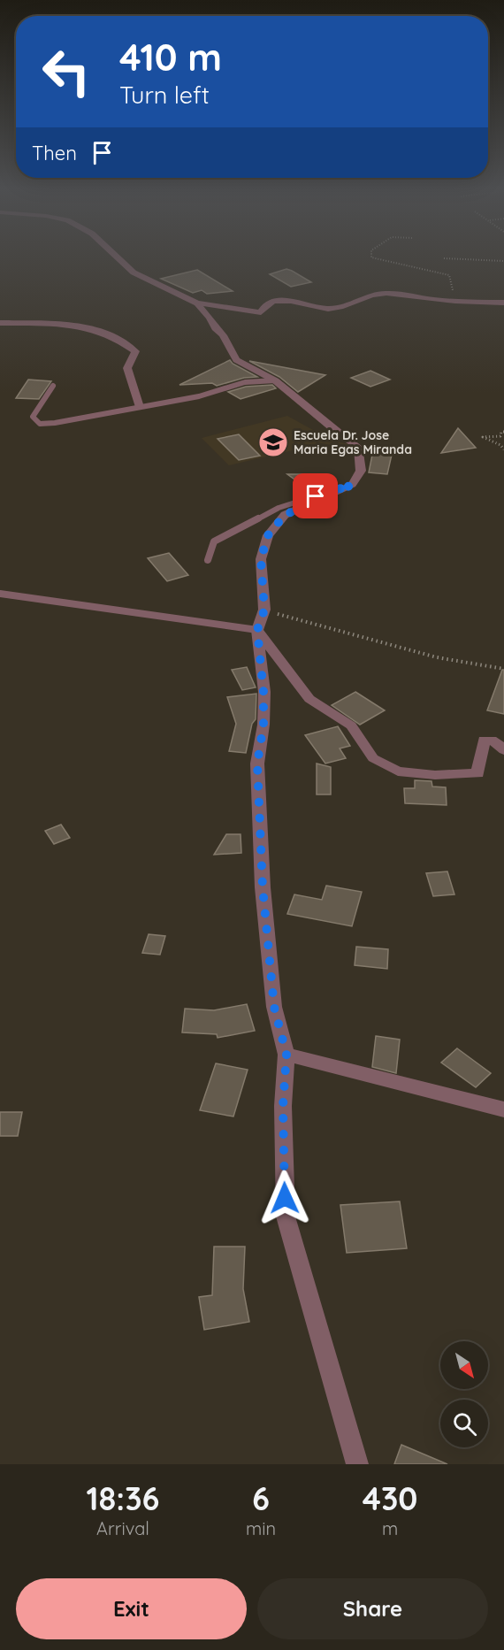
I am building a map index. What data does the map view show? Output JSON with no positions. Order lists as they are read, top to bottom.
{
  "places": {
    "school or university": ["Escuela Dr. Jose Maria Egas Miranda"]
  },
  "north": "bottom right",
  "page": {
    "turn": ["410 m", "Turn left"],
    "then": "Then",
    "eta": [
      "18:36",
      "Arrival",
      "6",
      "min",
      "430",
      "m"
    ],
    "buttons": ["Exit", "Share"]
  }
}
